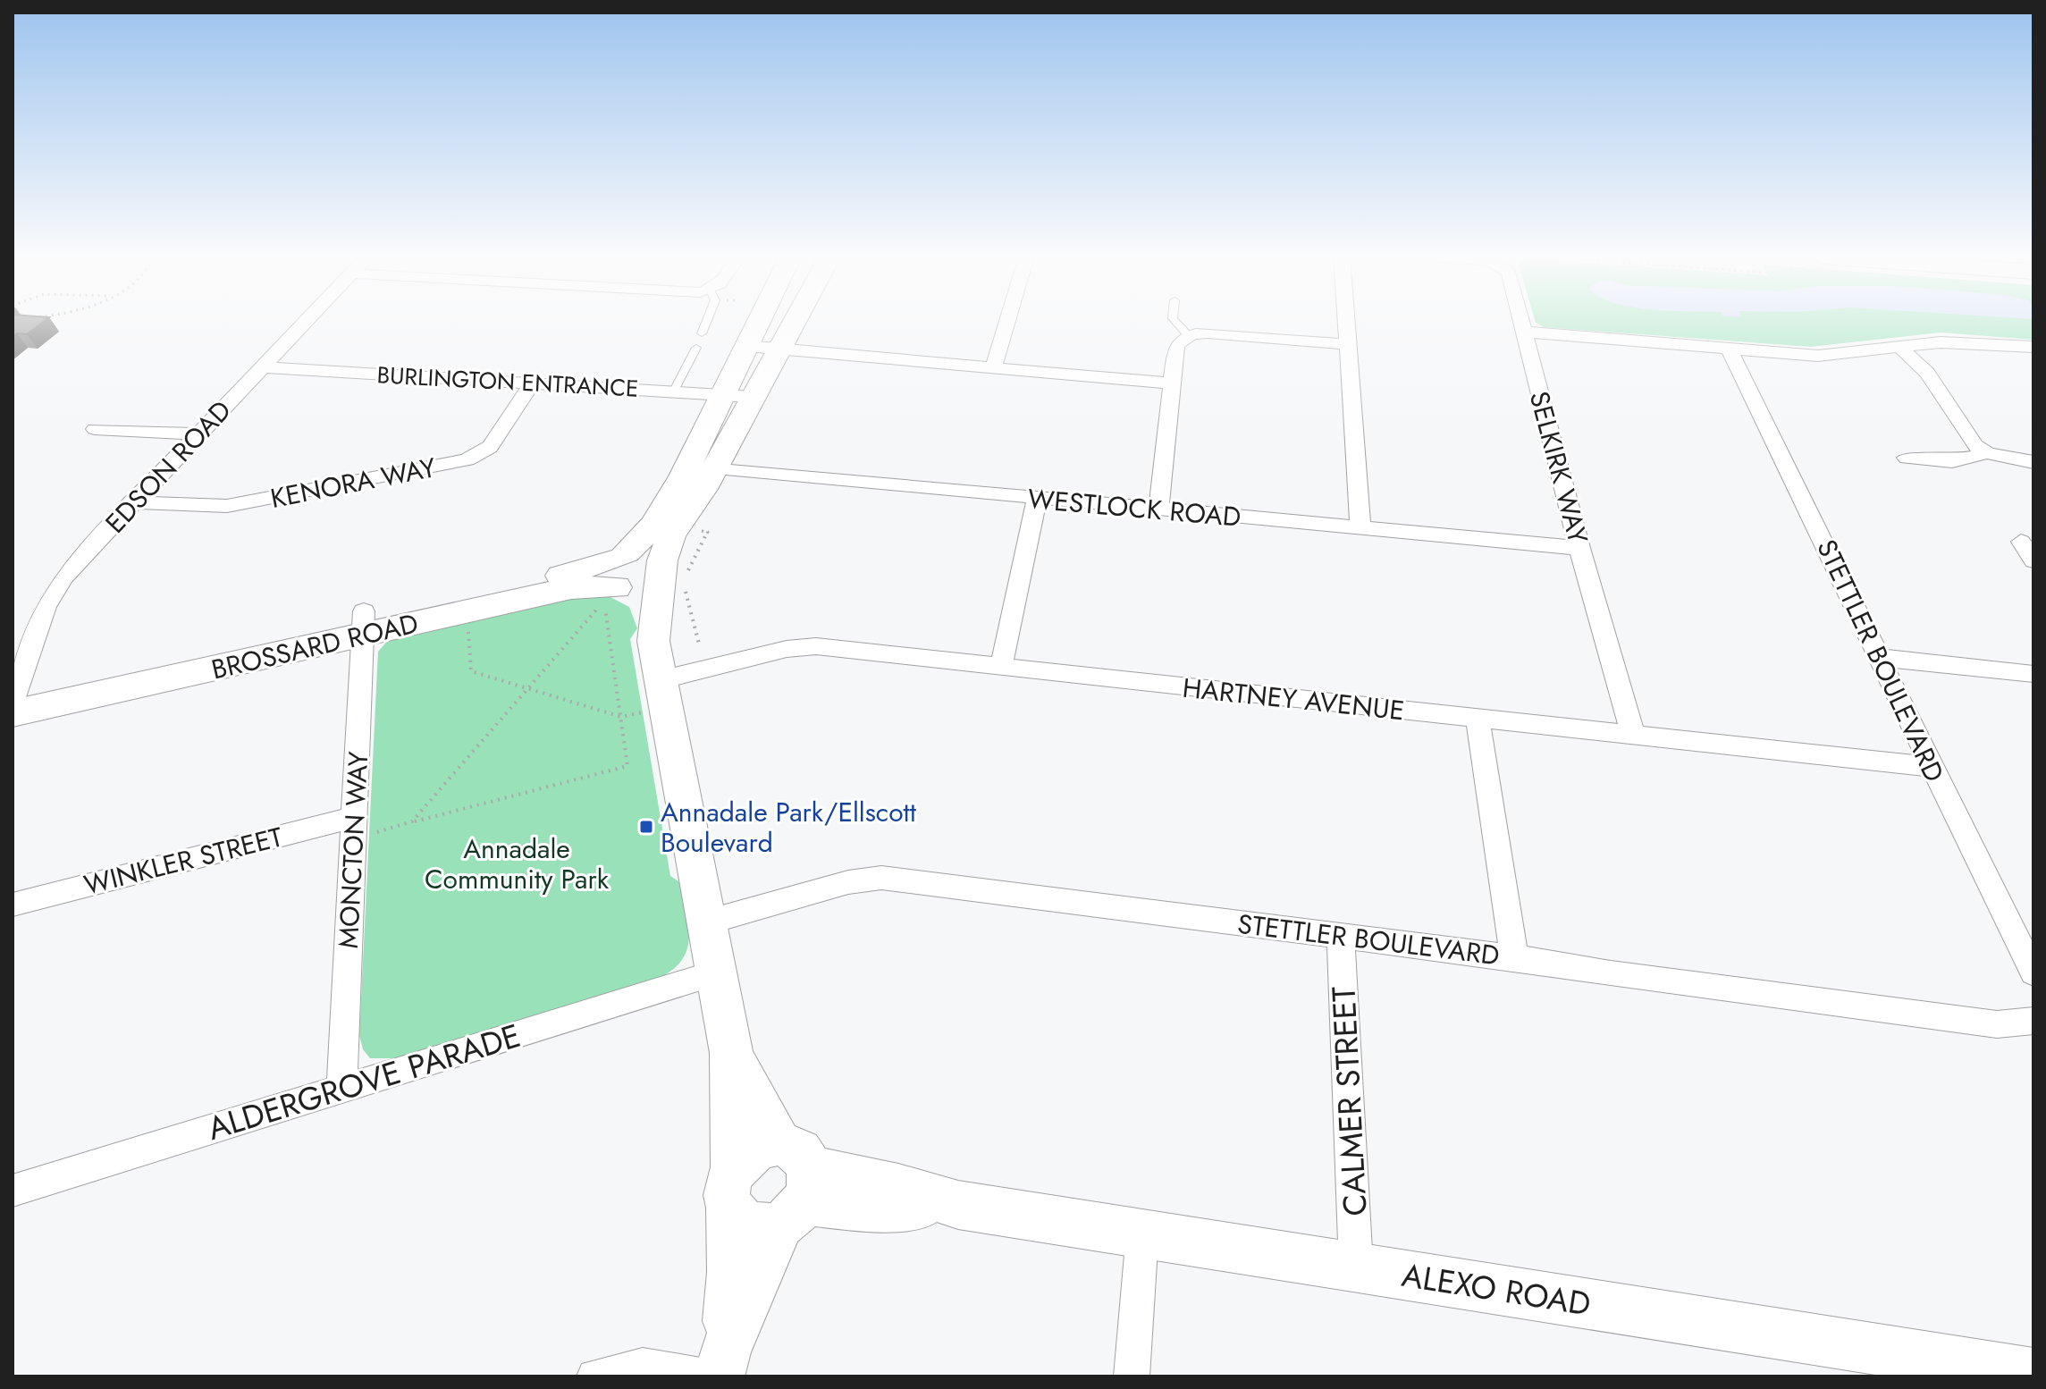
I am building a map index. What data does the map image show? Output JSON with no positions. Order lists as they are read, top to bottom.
{
  "streets": {
    "street": [
      "BURLINGTON ENTRANCE",
      "EDSON ROAD",
      "SELKIRK WAY",
      "KENORA WAY",
      "WESTLOCK ROAD",
      "BROSSARD ROAD",
      "STETTLER BOULEVARD",
      "HARTNEY AVENUE",
      "MONCTON WAY",
      "WINKLER STREET",
      "ALDERGROVE PARADE",
      "CALMER STREET",
      "ALEXO ROAD"
    ]
  },
  "crossings": [
    ["BURLINGTON ENTRANCE", "EDSON ROAD"],
    ["BURLINGTON ENTRANCE", "KENORA WAY"],
    ["EDSON ROAD", "KENORA WAY"],
    ["EDSON ROAD", "BROSSARD ROAD"],
    ["SELKIRK WAY", "WESTLOCK ROAD"],
    ["SELKIRK WAY", "HARTNEY AVENUE"],
    ["BROSSARD ROAD", "MONCTON WAY"],
    ["STETTLER BOULEVARD", "HARTNEY AVENUE"],
    ["STETTLER BOULEVARD", "CALMER STREET"],
    ["MONCTON WAY", "WINKLER STREET"],
    ["MONCTON WAY", "ALDERGROVE PARADE"],
    ["CALMER STREET", "ALEXO ROAD"]
  ],
  "parks": ["Annadale Community Park"],
  "places": {
    "transit": ["Annadale Park/Ellscott Boulevard"]
  }
}
